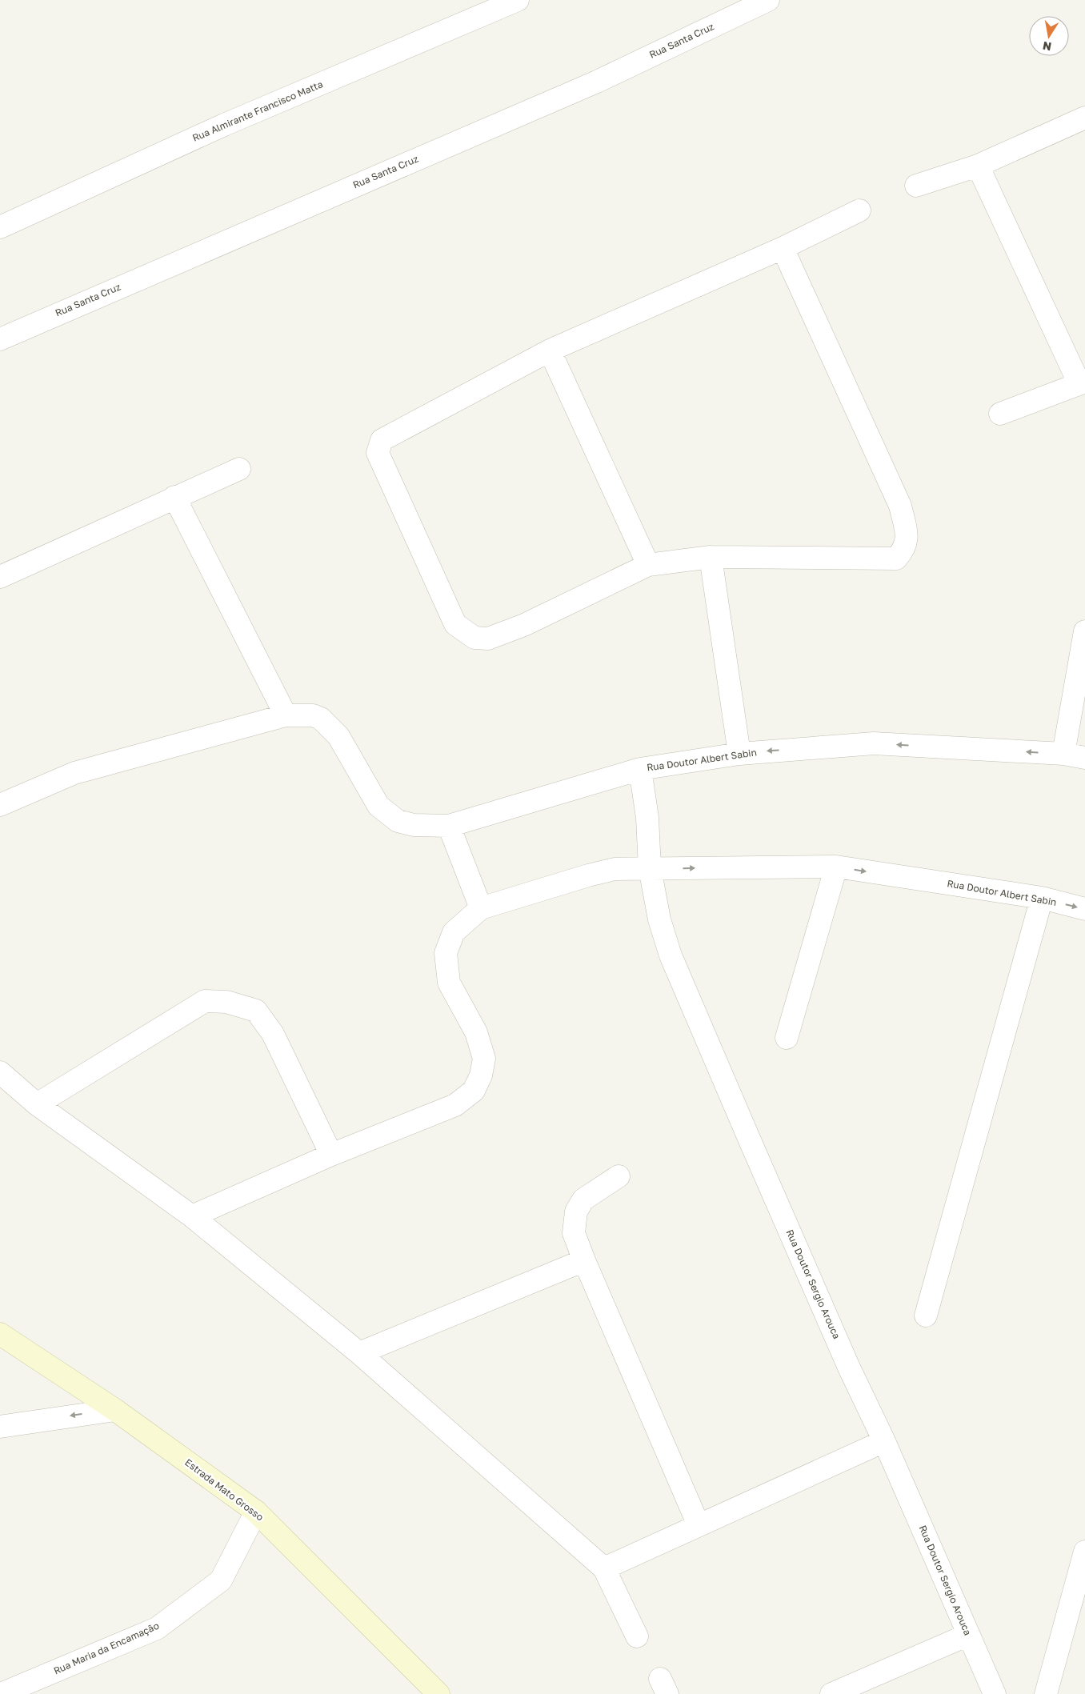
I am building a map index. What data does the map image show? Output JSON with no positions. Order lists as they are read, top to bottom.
{
  "streets": {
    "main road": ["Estrada Mato Grosso"],
    "street": [
      "Rua Santa Cruz",
      "Rua Almirante Francisco Matta",
      "Rua Doutor Albert Sabin",
      "Rua Doutor Sergio Arouca",
      "Rua Maria da Encamação"
    ]
  },
  "crossings": [
    ["Rua Doutor Albert Sabin", "Rua Doutor Sergio Arouca"],
    ["Estrada Mato Grosso", "Rua Maria da Encamação"]
  ],
  "north": "bottom"
}
